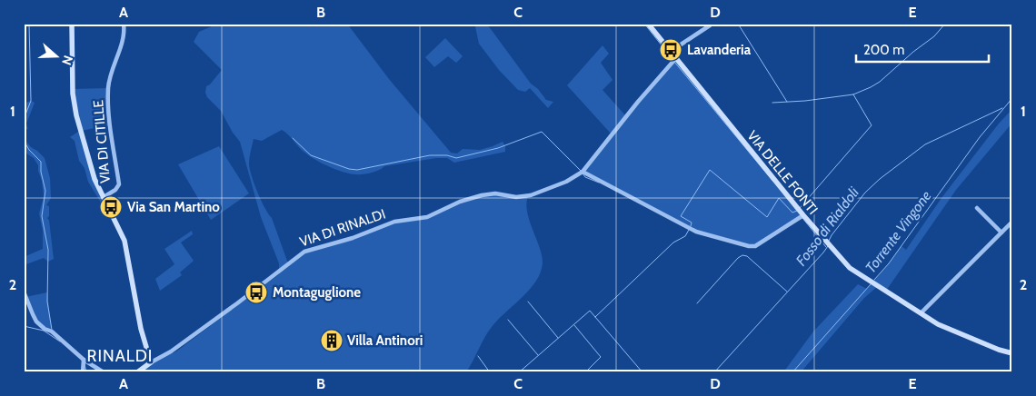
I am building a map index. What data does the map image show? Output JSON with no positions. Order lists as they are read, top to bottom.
{
  "streets": {
    "street": ["VIA DI CITILLE", "VIA DELLE FONTI", "VIA DI RINALDI"]
  },
  "crossings": [
    ["VIA DELLE FONTI", "VIA DI RINALDI"]
  ],
  "districts": ["RINALDI"],
  "water": ["Fosso di Rialdoli", "Torrente Vingone"],
  "places": {
    "bus stop": ["Lavanderia", "Via San Martino", "Montaguglione"],
    "building": ["Villa Antinori"]
  },
  "scale_bar": "200 m",
  "north": "right",
  "grid": {
    "columns": [
      "A",
      "B",
      "C",
      "D",
      "E"
    ],
    "rows": ["1", "2"]
  }
}
